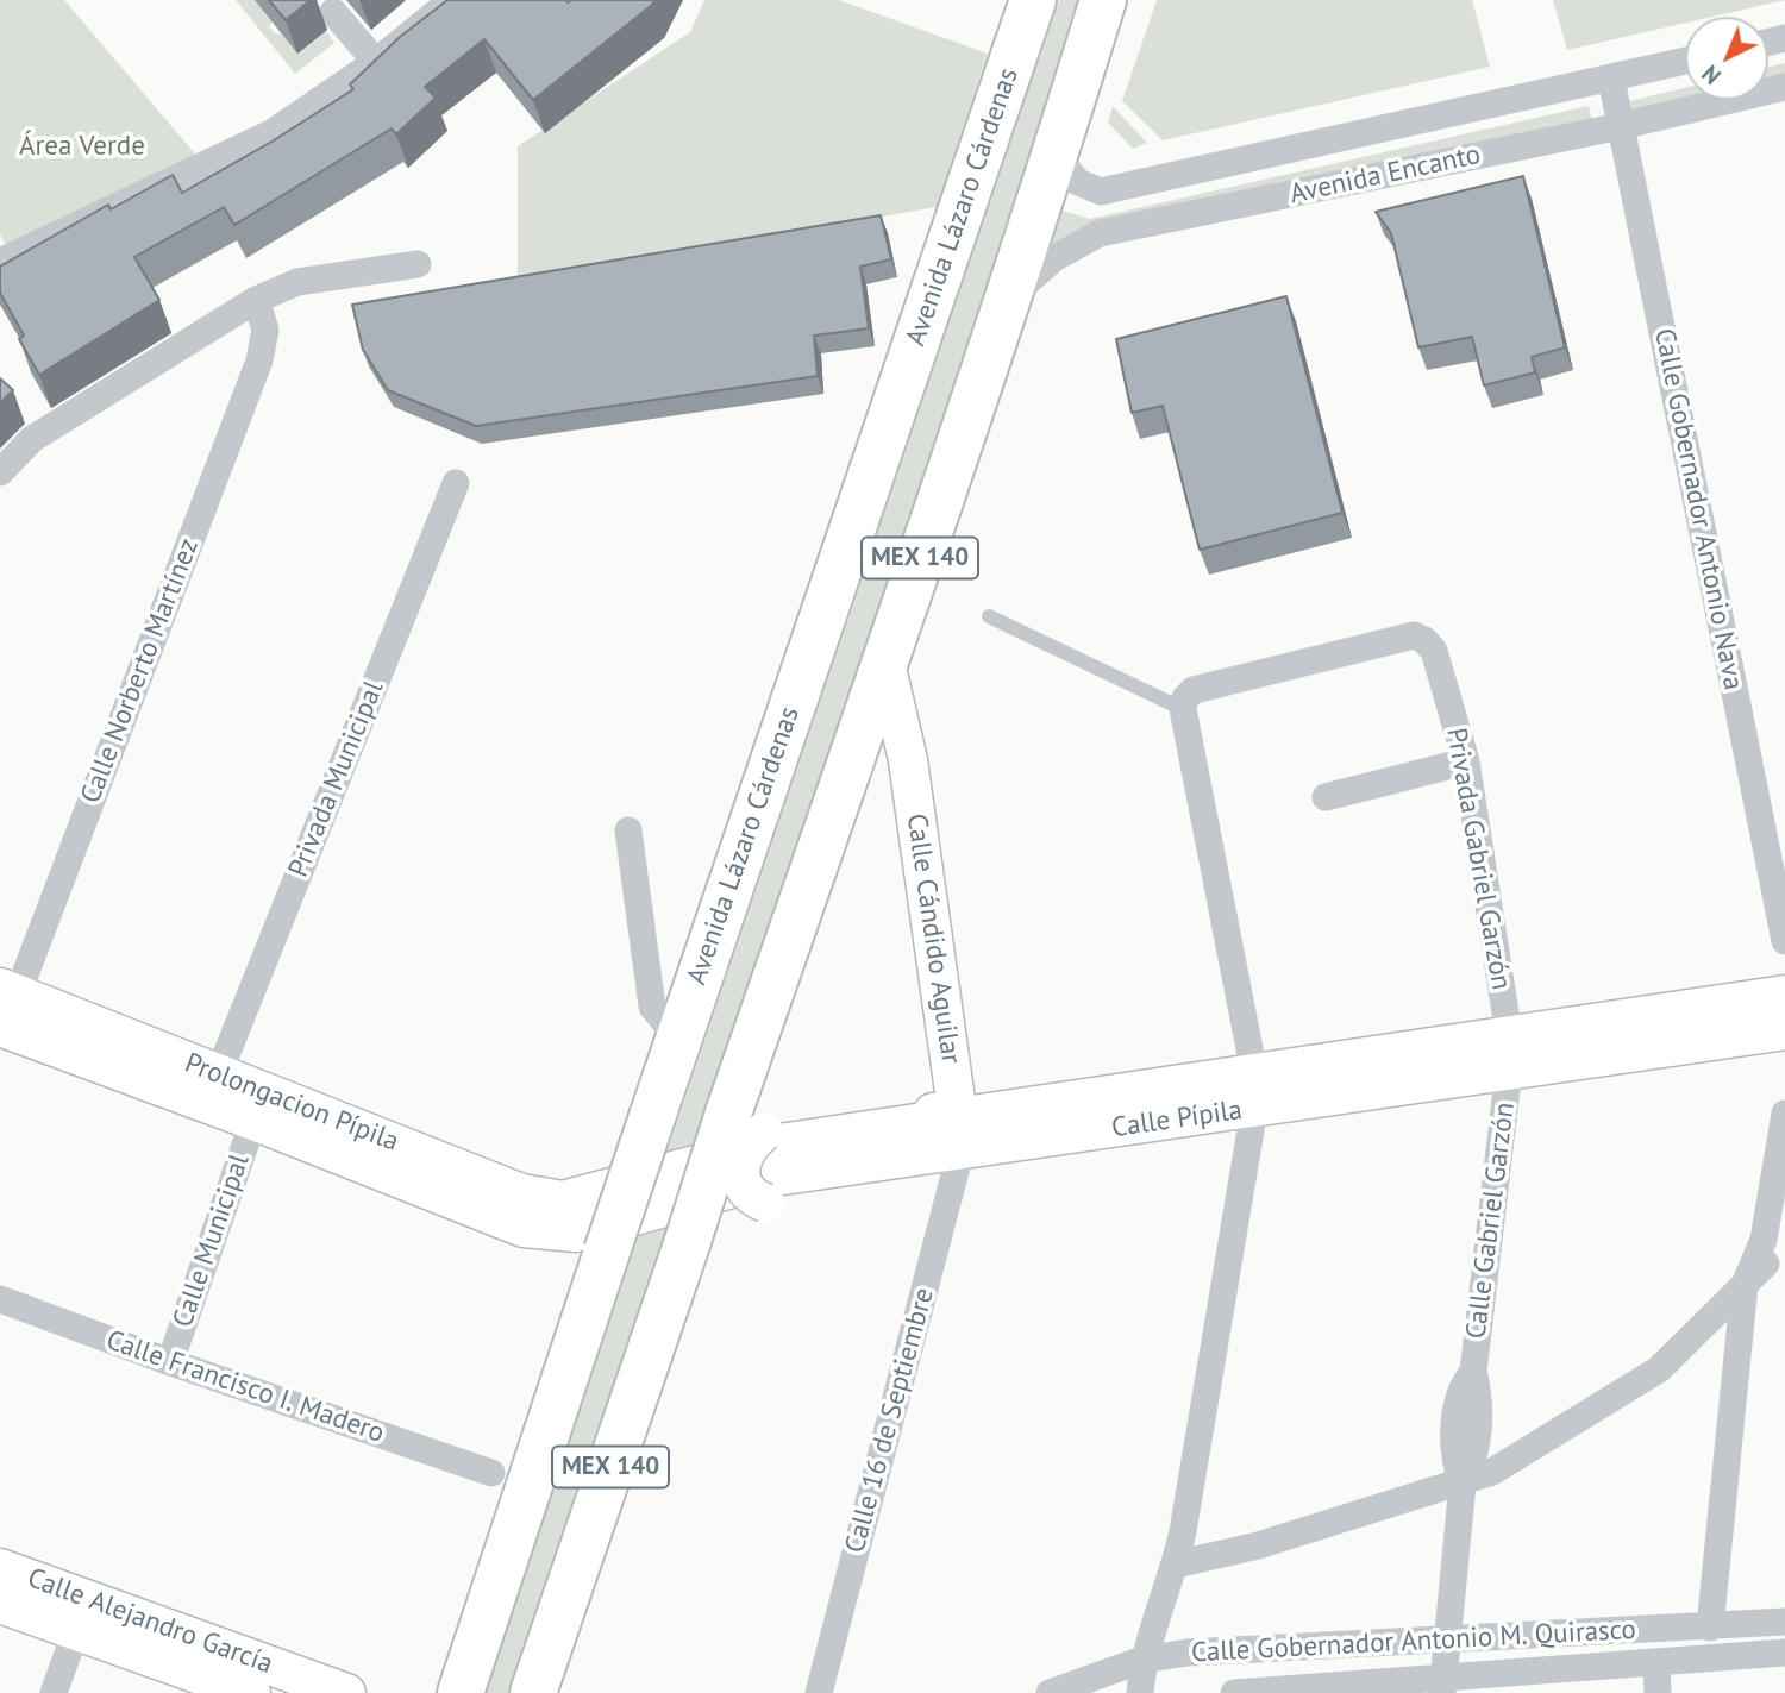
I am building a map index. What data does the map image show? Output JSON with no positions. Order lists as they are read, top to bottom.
{
  "streets": {
    "highway": ["Avenida Lázaro Cárdenas", "MEX 140"],
    "main road": [
      "Calle Cándido Aguilar",
      "Prolongacion Pípila",
      "Calle Pípila",
      "Calle Alejandro García"
    ],
    "street": [
      "Avenida Encanto",
      "Calle Gobernador Antonio Nava",
      "Calle Norberto Martínez",
      "Privada Municipal",
      "Privada Gabriel Garzón",
      "Calle Gabriel Garzón",
      "Calle Municipal",
      "Calle Francisco I. Madero",
      "Calle 16 de Septiembre",
      "Calle Gobernador Antonio M. Quirasco"
    ]
  },
  "crossings": [
    ["Avenida Encanto", "Calle Gobernador Antonio Nava"],
    ["Avenida Encanto", "MEX 140"],
    ["Avenida Lázaro Cárdenas", "Prolongacion Pípila"],
    ["Avenida Lázaro Cárdenas", "Calle Pípila"],
    ["MEX 140", "Calle Cándido Aguilar"],
    ["Calle Norberto Martínez", "Prolongacion Pípila"],
    ["Privada Municipal", "Prolongacion Pípila"],
    ["Privada Gabriel Garzón", "Calle Pípila"],
    ["Privada Gabriel Garzón", "Calle Gabriel Garzón"],
    ["Calle Cándido Aguilar", "Calle Pípila"],
    ["Calle Cándido Aguilar", "Calle 16 de Septiembre"],
    ["Prolongacion Pípila", "Calle Pípila"],
    ["Prolongacion Pípila", "Calle Municipal"],
    ["Calle Pípila", "Calle Gabriel Garzón"],
    ["Calle Pípila", "Calle 16 de Septiembre"],
    ["Calle Gabriel Garzón", "Calle Gobernador Antonio M. Quirasco"],
    ["Calle Municipal", "Calle Francisco I. Madero"]
  ],
  "parks": ["Área Verde"],
  "north": "bottom left"
}
